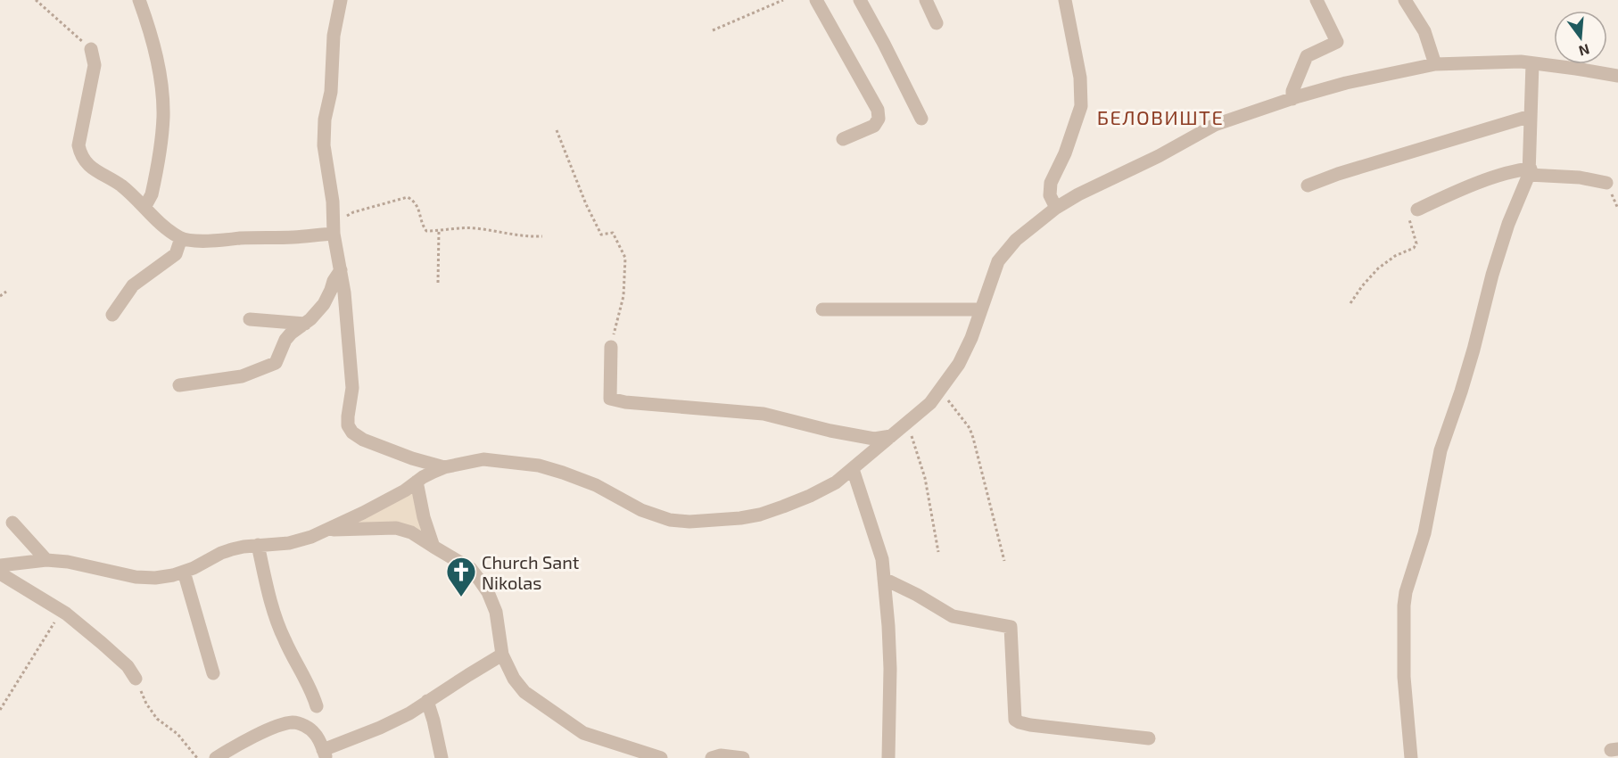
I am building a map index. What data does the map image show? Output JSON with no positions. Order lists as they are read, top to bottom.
{
  "districts": ["БЕЛОВИШТЕ"],
  "places": {
    "church": ["Church Sant Nikolas"]
  },
  "north": "bottom"
}
